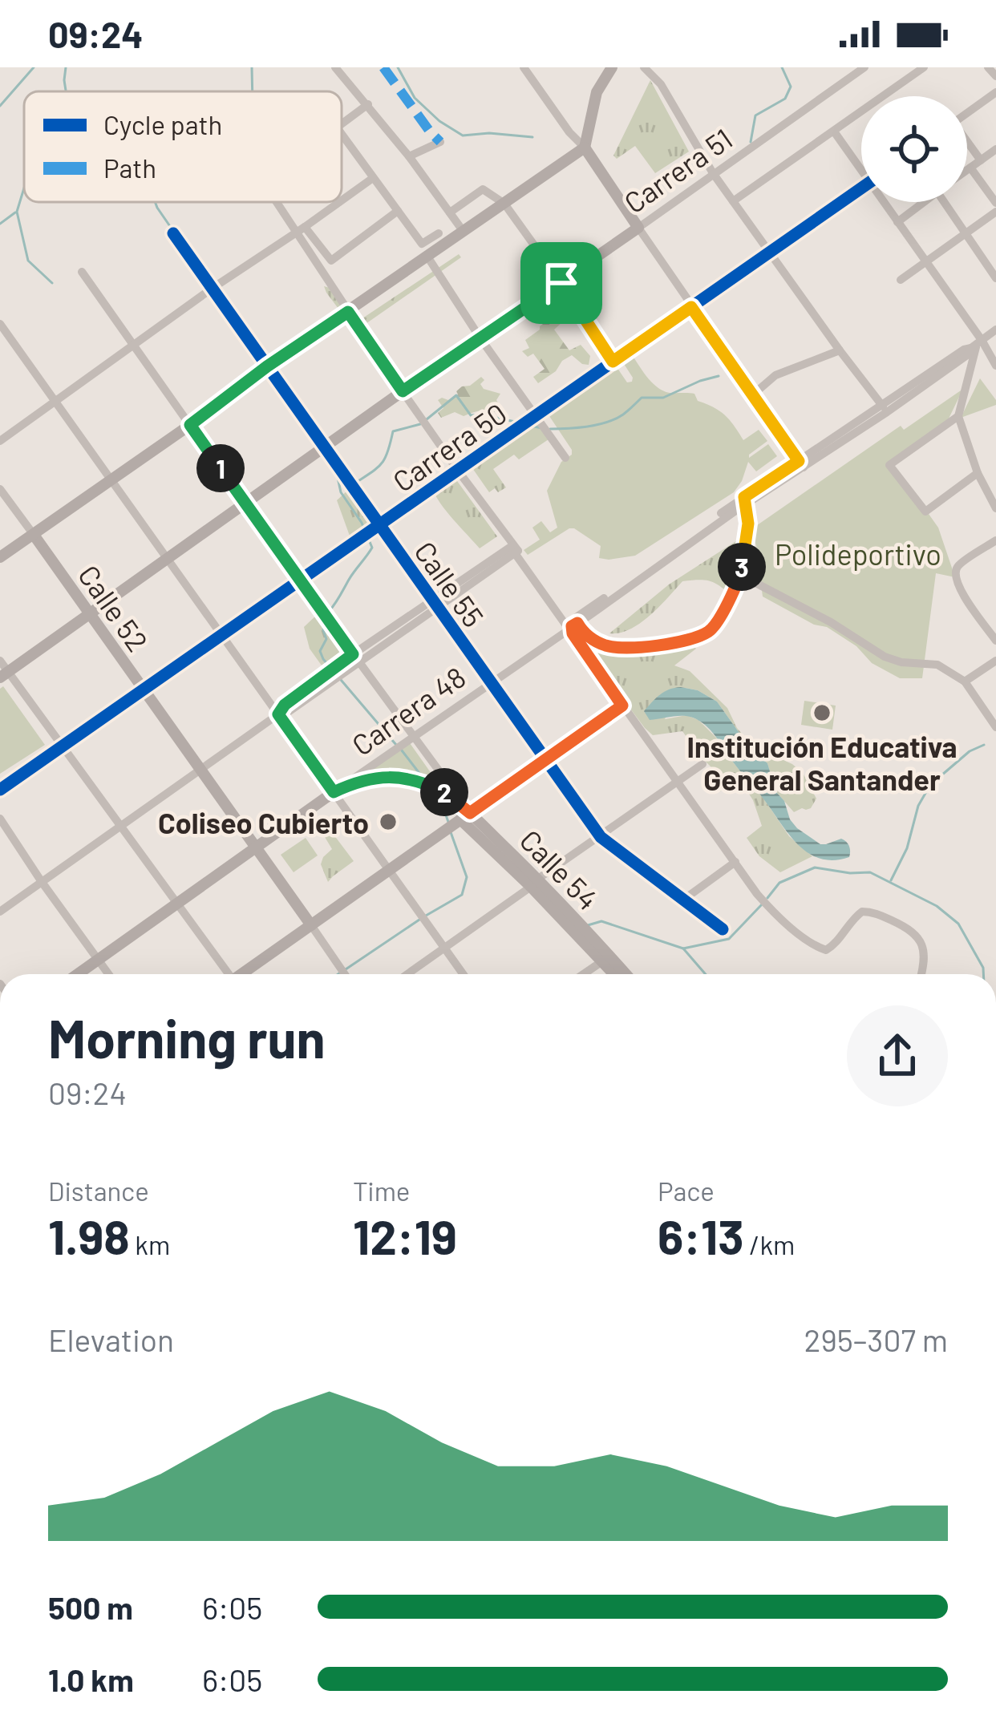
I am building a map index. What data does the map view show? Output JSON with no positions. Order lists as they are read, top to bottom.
{
  "streets": {
    "main road": [
      "Carrera 51",
      "Calle 52",
      "Carrera 48",
      "Calle 54"
    ],
    "street": ["Carrera 50", "Calle 55"]
  },
  "crossings": [
    ["Carrera 51", "Calle 55"],
    ["Carrera 51", "Calle 52"],
    ["Carrera 51", "Calle 54"],
    ["Carrera 50", "Calle 55"],
    ["Carrera 50", "Calle 52"],
    ["Carrera 50", "Calle 54"],
    ["Calle 55", "Carrera 48"],
    ["Calle 52", "Carrera 48"],
    ["Carrera 48", "Calle 54"]
  ],
  "parks": ["Polideportivo"],
  "places": ["Institución Educativa General Santander", "Coliseo Cubierto"],
  "legend": ["Cycle path", "Path"],
  "page": {
    "status": "09:24",
    "pins": ["1", "3", "2"],
    "heading": ["Morning run", "09:24"],
    "stats": [
      ["Distance", "1.98 km"],
      ["Time", "12:19"],
      ["Pace", "6:13 /km"]
    ],
    "chart": ["Elevation", "295–307 m"],
    "list": [
      {
        "name": "500 m",
        "note": "6:05"
      },
      {
        "name": "1.0 km",
        "note": "6:05"
      }
    ]
  }
}
